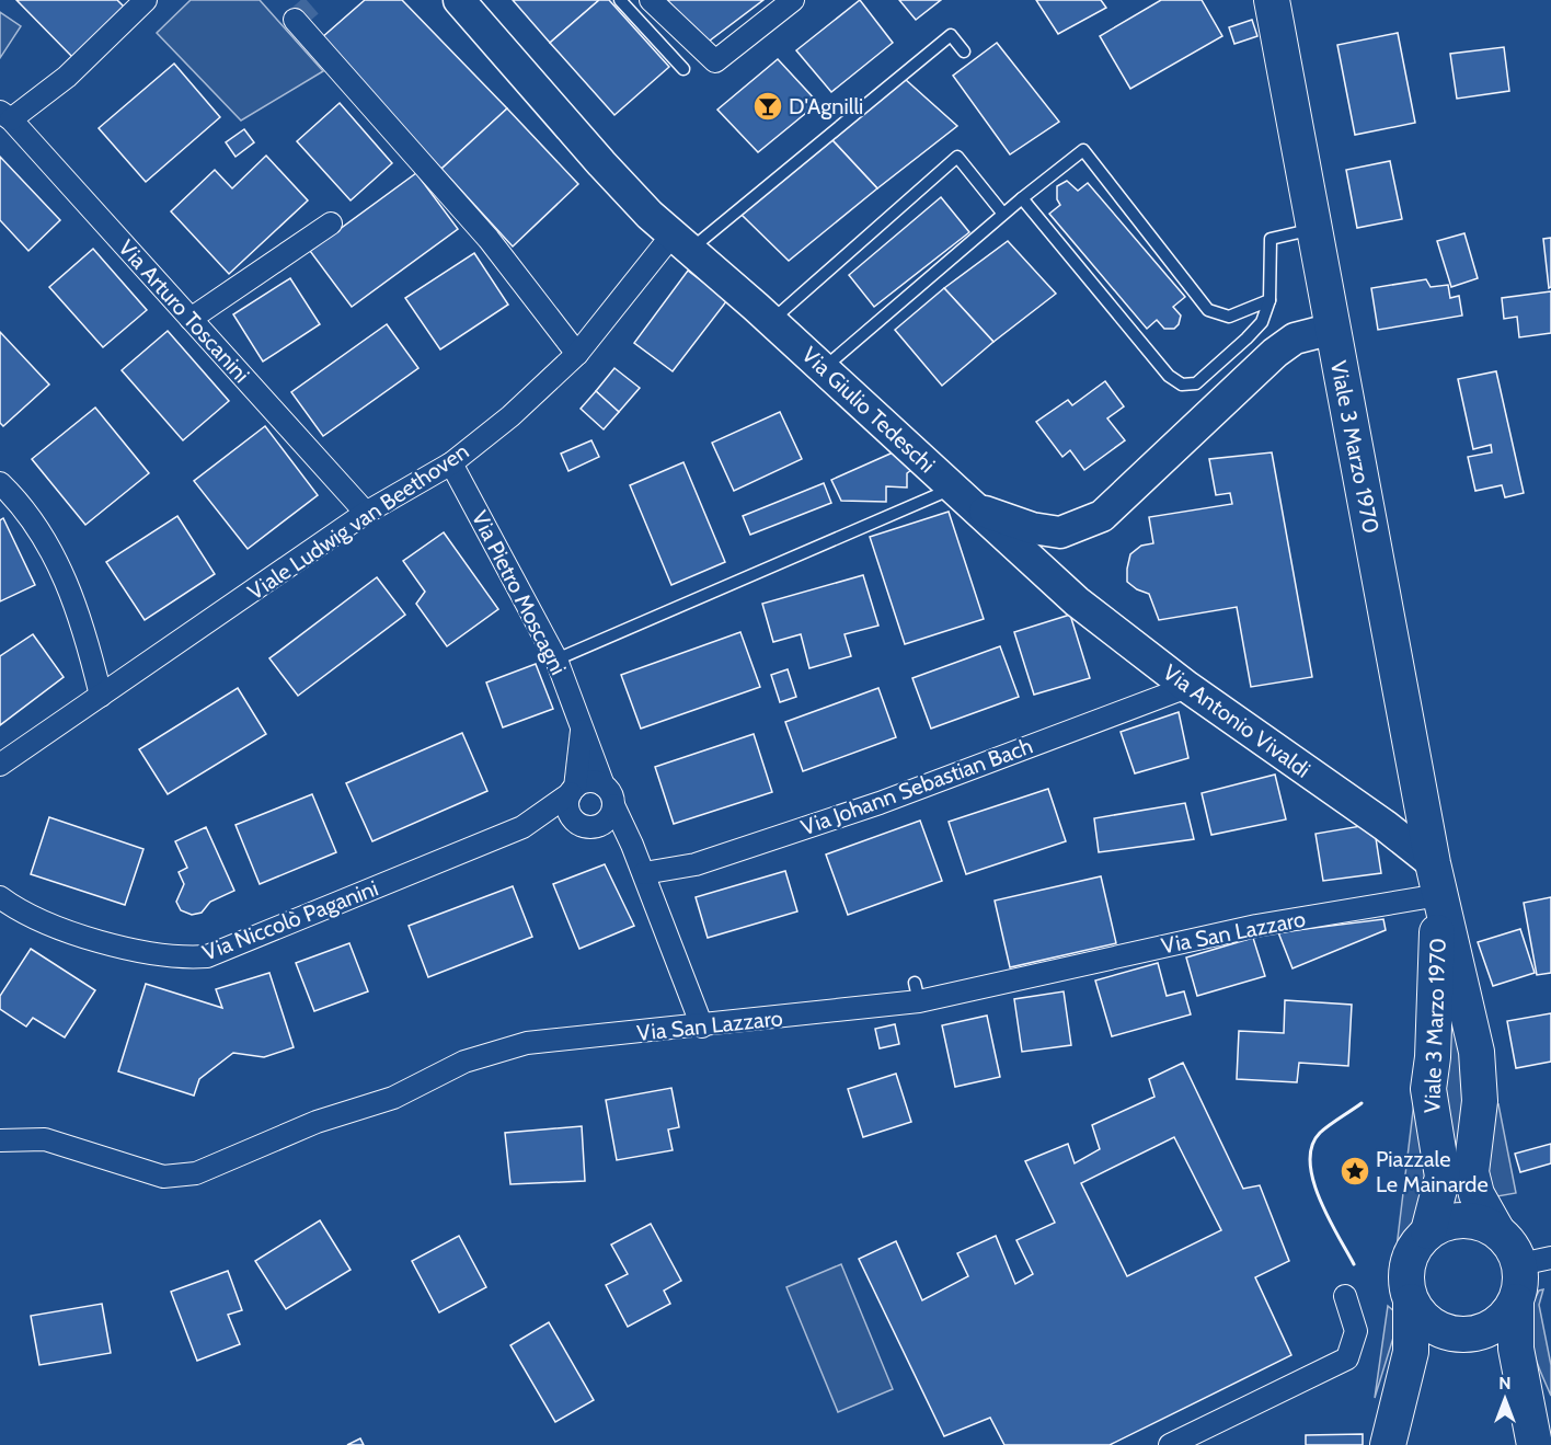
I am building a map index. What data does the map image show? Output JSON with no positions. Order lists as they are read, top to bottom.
{
  "streets": {
    "main road": ["Viale 3 Marzo 1970"],
    "street": [
      "Via Arturo Toscanini",
      "Via Giulio Tedeschi",
      "Viale Ludwig van Beethoven",
      "Via Pietro Moscagni",
      "Via Antonio Vivaldi",
      "Via Johann Sebastian Bach",
      "Via Niccolò Paganini",
      "Via San Lazzaro"
    ]
  },
  "crossings": [
    ["Via Arturo Toscanini", "Viale Ludwig van Beethoven"],
    ["Via Giulio Tedeschi", "Viale Ludwig van Beethoven"],
    ["Via Giulio Tedeschi", "Via Antonio Vivaldi"],
    ["Viale 3 Marzo 1970", "Via Antonio Vivaldi"],
    ["Viale 3 Marzo 1970", "Via San Lazzaro"],
    ["Viale Ludwig van Beethoven", "Via Pietro Moscagni"],
    ["Via Pietro Moscagni", "Via Niccolò Paganini"],
    ["Via Antonio Vivaldi", "Via Johann Sebastian Bach"],
    ["Via Antonio Vivaldi", "Via San Lazzaro"]
  ],
  "places": {
    "bar": ["D'Agnilli"],
    "place": ["Piazzale Le Mainarde"]
  },
  "north": "top"
}
